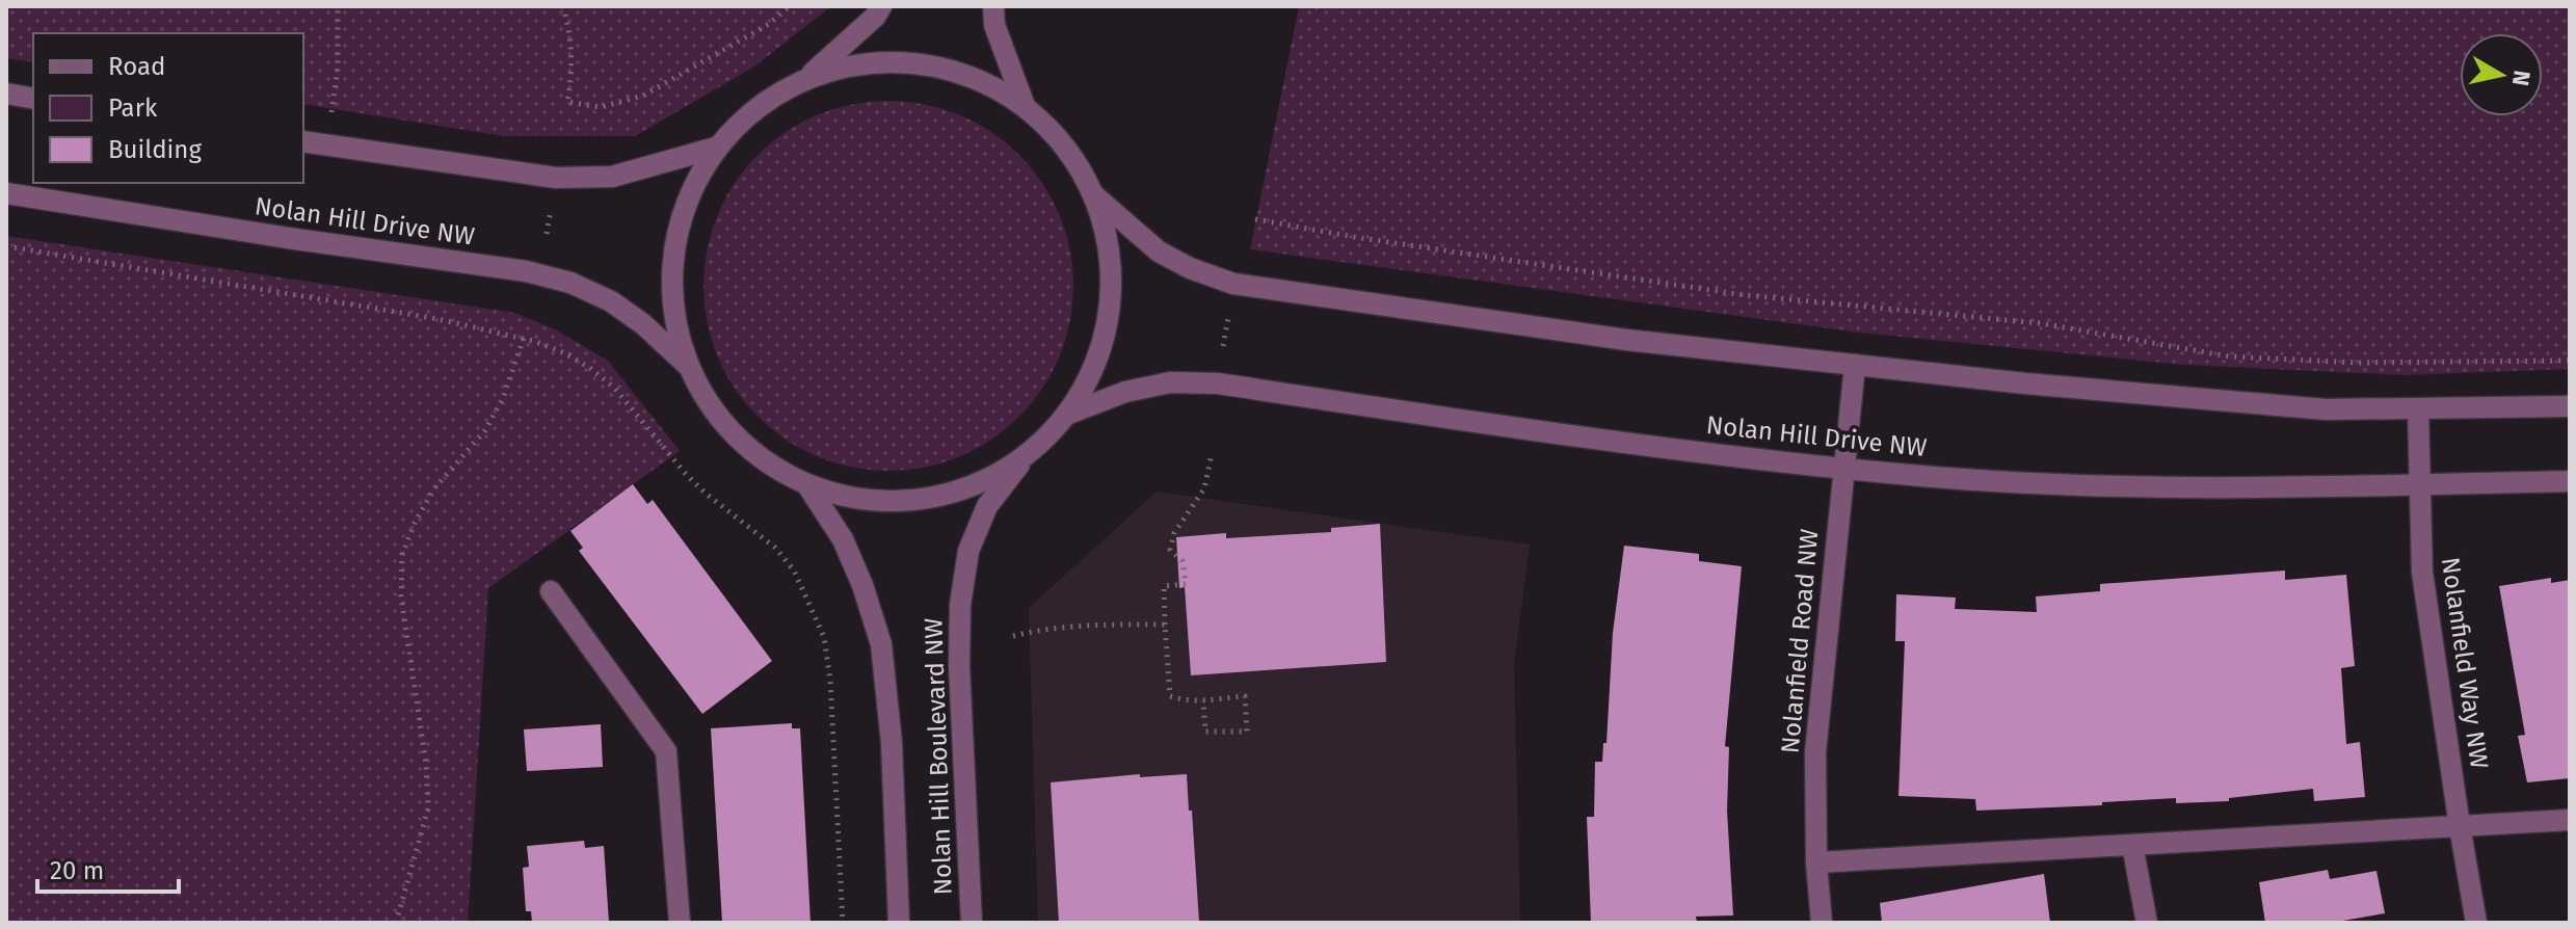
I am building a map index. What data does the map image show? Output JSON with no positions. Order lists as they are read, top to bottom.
{
  "streets": {
    "street": [
      "Nolan Hill Drive NW",
      "Nolanfield Road NW",
      "Nolanfield Way NW",
      "Nolan Hill Boulevard NW"
    ]
  },
  "crossings": [
    ["Nolan Hill Drive NW", "Nolanfield Road NW"],
    ["Nolan Hill Drive NW", "Nolanfield Way NW"]
  ],
  "legend": ["Road", "Park", "Building"],
  "scale_bar": "20 m",
  "north": "right"
}
